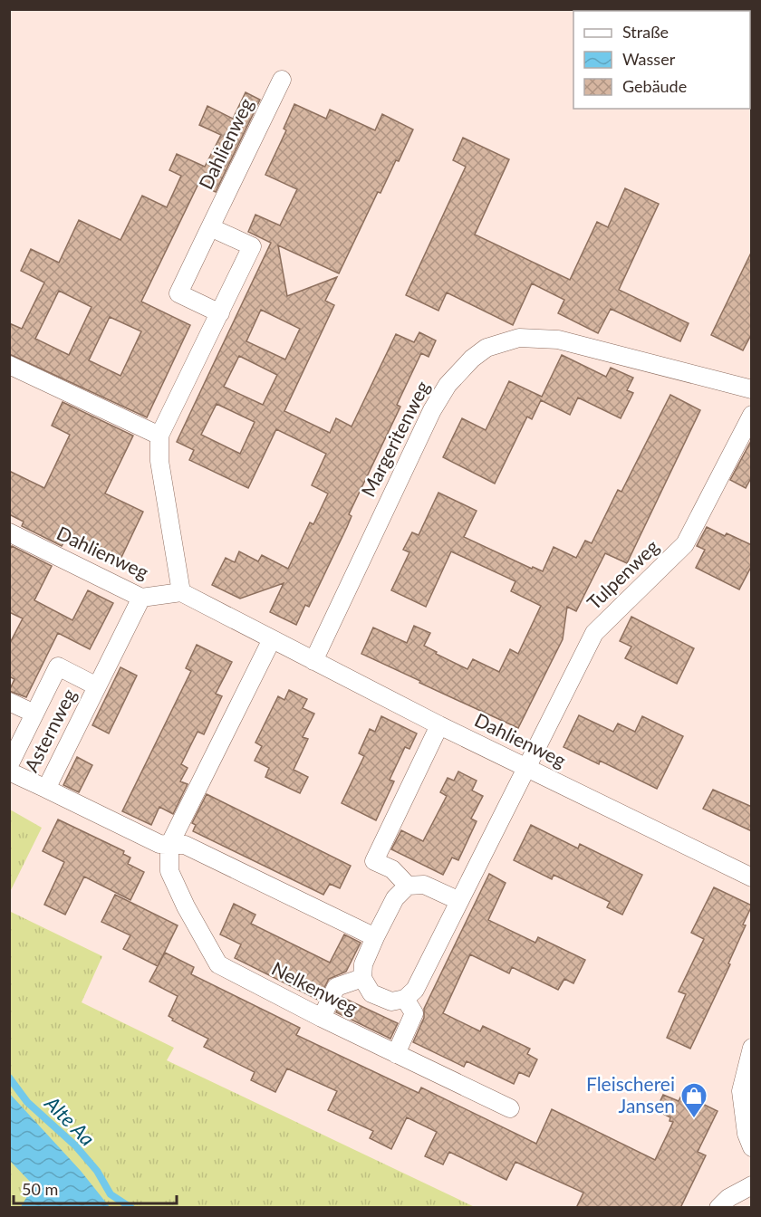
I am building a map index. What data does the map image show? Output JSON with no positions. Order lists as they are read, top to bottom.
{
  "streets": {
    "street": [
      "Dahlienweg",
      "Margeritenweg",
      "Tulpenweg",
      "Asternweg",
      "Nelkenweg"
    ]
  },
  "crossings": [
    ["Dahlienweg", "Margeritenweg"],
    ["Dahlienweg", "Tulpenweg"],
    ["Dahlienweg", "Asternweg"]
  ],
  "water": ["Alte Aa"],
  "places": {
    "shop": ["Fleischerei Jansen"]
  },
  "legend": ["Straße", "Wasser", "Gebäude"],
  "scale_bar": "50 m"
}
